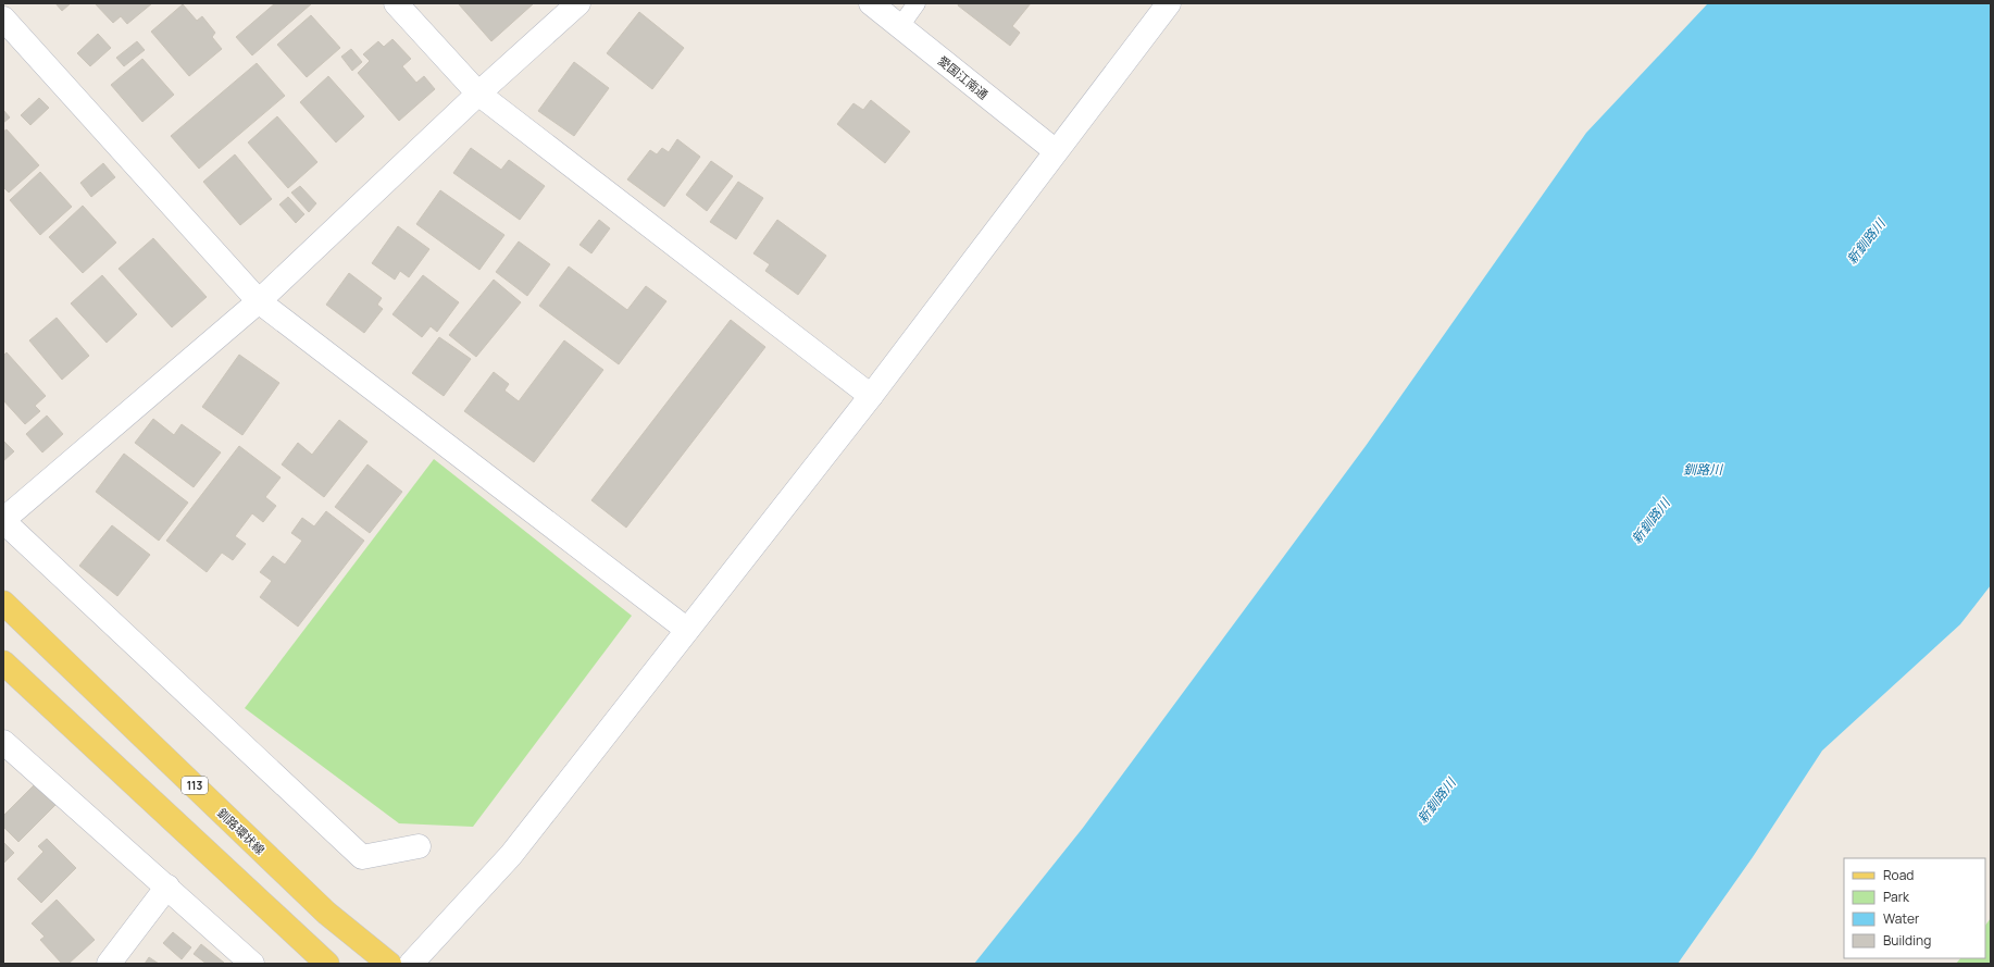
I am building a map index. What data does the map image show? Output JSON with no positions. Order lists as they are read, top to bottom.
{
  "streets": {
    "main road": ["113", "釧路環状線"],
    "street": ["愛国江南通"]
  },
  "water": ["新釧路川", "釧路川"],
  "legend": [
    "Road",
    "Park",
    "Water",
    "Building"
  ]
}
